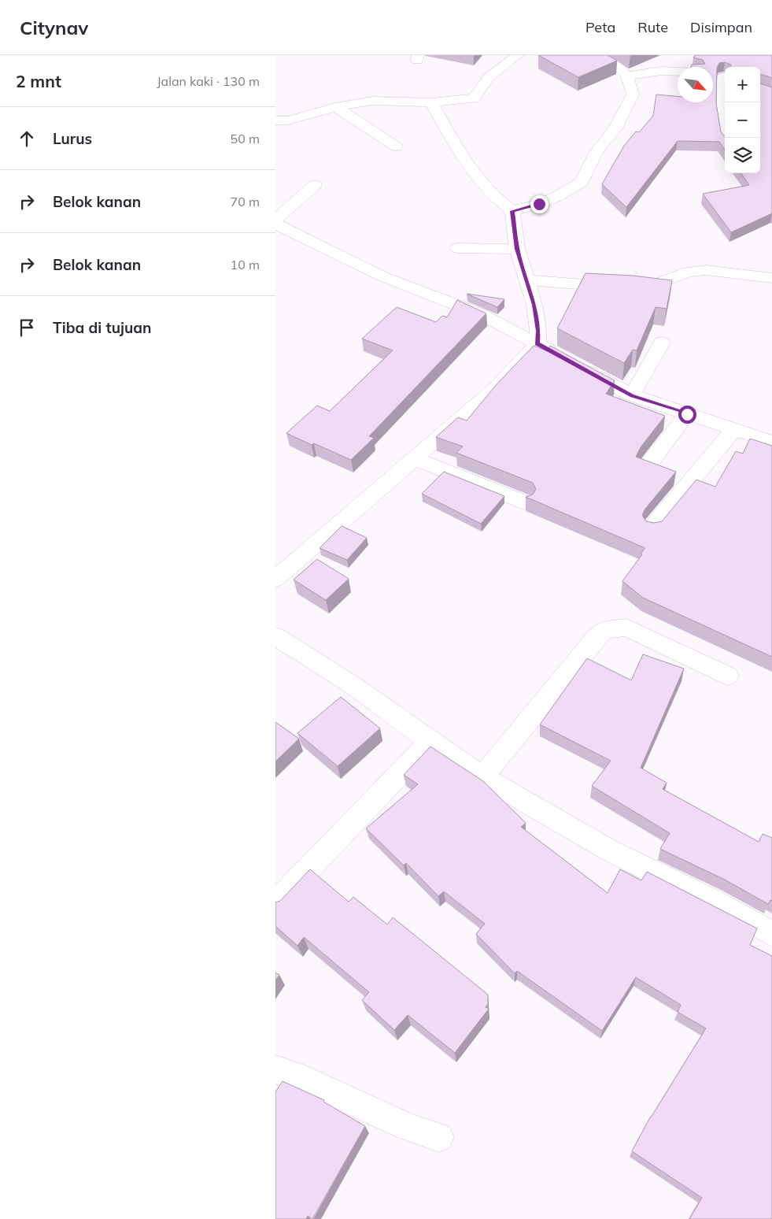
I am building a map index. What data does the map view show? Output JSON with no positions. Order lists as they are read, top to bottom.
{
  "north": "bottom right",
  "page": {
    "header": "Citynav",
    "nav": ["Peta", "Rute", "Disimpan"],
    "heading": ["2 mnt", "Jalan kaki · 130 m"],
    "map_buttons": ["+", "−"],
    "list": [
      ["Lurus", "50 m"],
      ["Belok kanan", "70 m"],
      ["Belok kanan", "10 m"],
      "Tiba di tujuan"
    ]
  }
}
